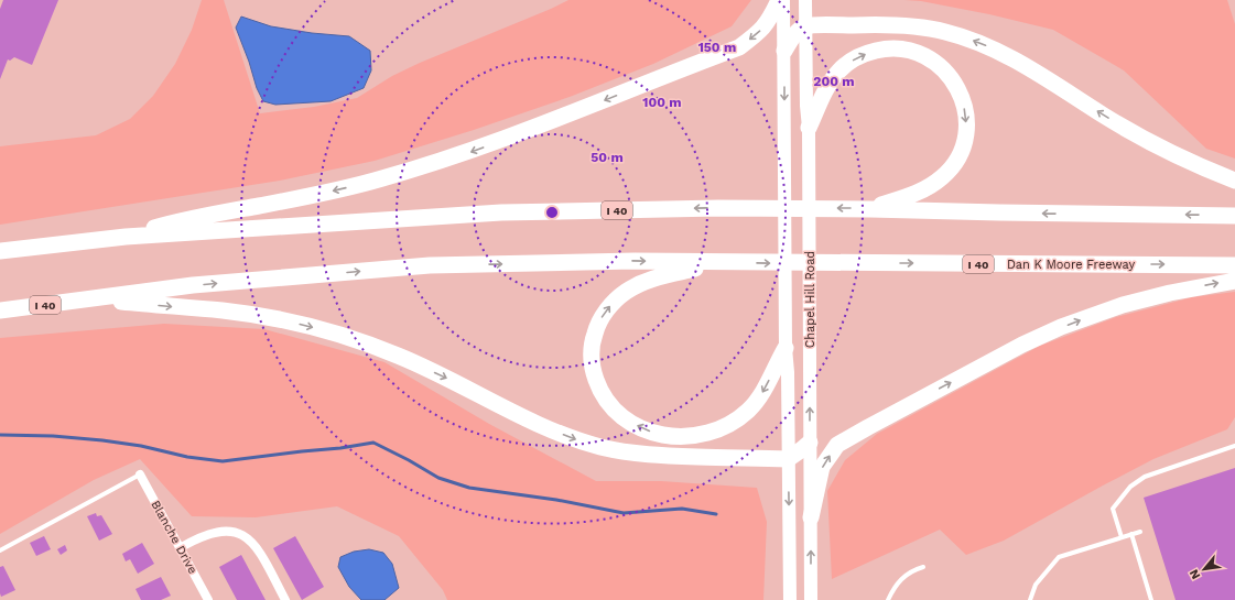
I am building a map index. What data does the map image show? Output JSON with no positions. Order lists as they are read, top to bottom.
{
  "streets": {
    "highway": ["I 40", "Dan K Moore Freeway"],
    "main road": ["Chapel Hill Road"],
    "street": ["Blanche Drive"]
  },
  "crossings": [
    ["I 40", "Dan K Moore Freeway"]
  ],
  "north": "bottom left",
  "rings": [
    "150 m",
    "200 m",
    "100 m",
    "50 m"
  ]
}
